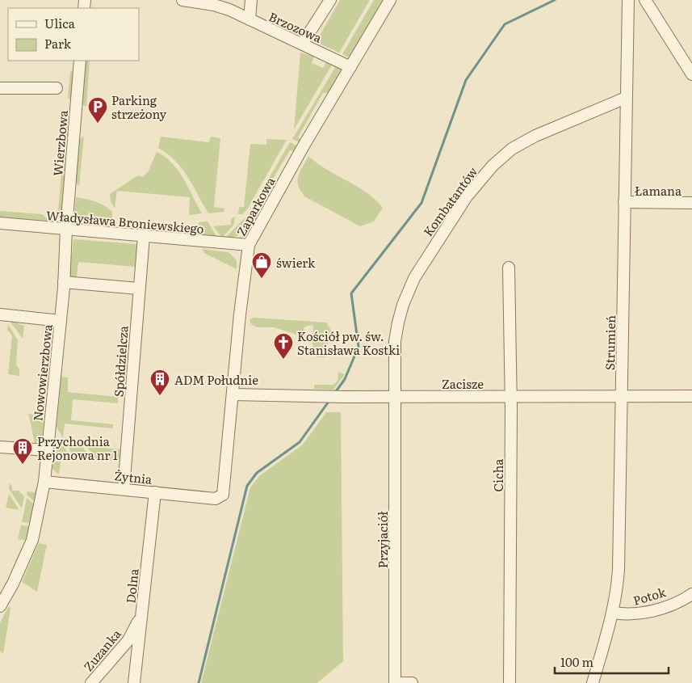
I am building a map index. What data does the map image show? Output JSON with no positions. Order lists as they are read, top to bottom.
{
  "streets": {
    "street": [
      "Brzozowa",
      "Wierzbowa",
      "Łamana",
      "Kombatantów",
      "Zaparkowa",
      "Władysława Broniewskiego",
      "Strumień",
      "Spółdzielcza",
      "Nowowierzbowa",
      "Zacisze",
      "Cicha",
      "Żytnia",
      "Przyjaciół",
      "Dolna",
      "Potok",
      "Zuzanka"
    ]
  },
  "crossings": [
    ["Brzozowa", "Zaparkowa"],
    ["Wierzbowa", "Władysława Broniewskiego"],
    ["Wierzbowa", "Nowowierzbowa"],
    ["Łamana", "Strumień"],
    ["Kombatantów", "Strumień"],
    ["Kombatantów", "Zacisze"],
    ["Kombatantów", "Przyjaciół"],
    ["Zaparkowa", "Władysława Broniewskiego"],
    ["Zaparkowa", "Zacisze"],
    ["Zaparkowa", "Żytnia"],
    ["Władysława Broniewskiego", "Spółdzielcza"],
    ["Władysława Broniewskiego", "Nowowierzbowa"],
    ["Strumień", "Zacisze"],
    ["Strumień", "Potok"],
    ["Spółdzielcza", "Żytnia"],
    ["Nowowierzbowa", "Żytnia"],
    ["Zacisze", "Cicha"],
    ["Zacisze", "Przyjaciół"],
    ["Żytnia", "Dolna"],
    ["Dolna", "Zuzanka"]
  ],
  "places": {
    "parking": ["Parking strzeżony"],
    "shop": ["świerk"],
    "church": ["Kościół pw. św. Stanisława Kostki"],
    "building": ["ADM Południe", "Przychodnia Rejonowa nr 1"]
  },
  "legend": ["Ulica", "Park"],
  "scale_bar": "100 m"
}
